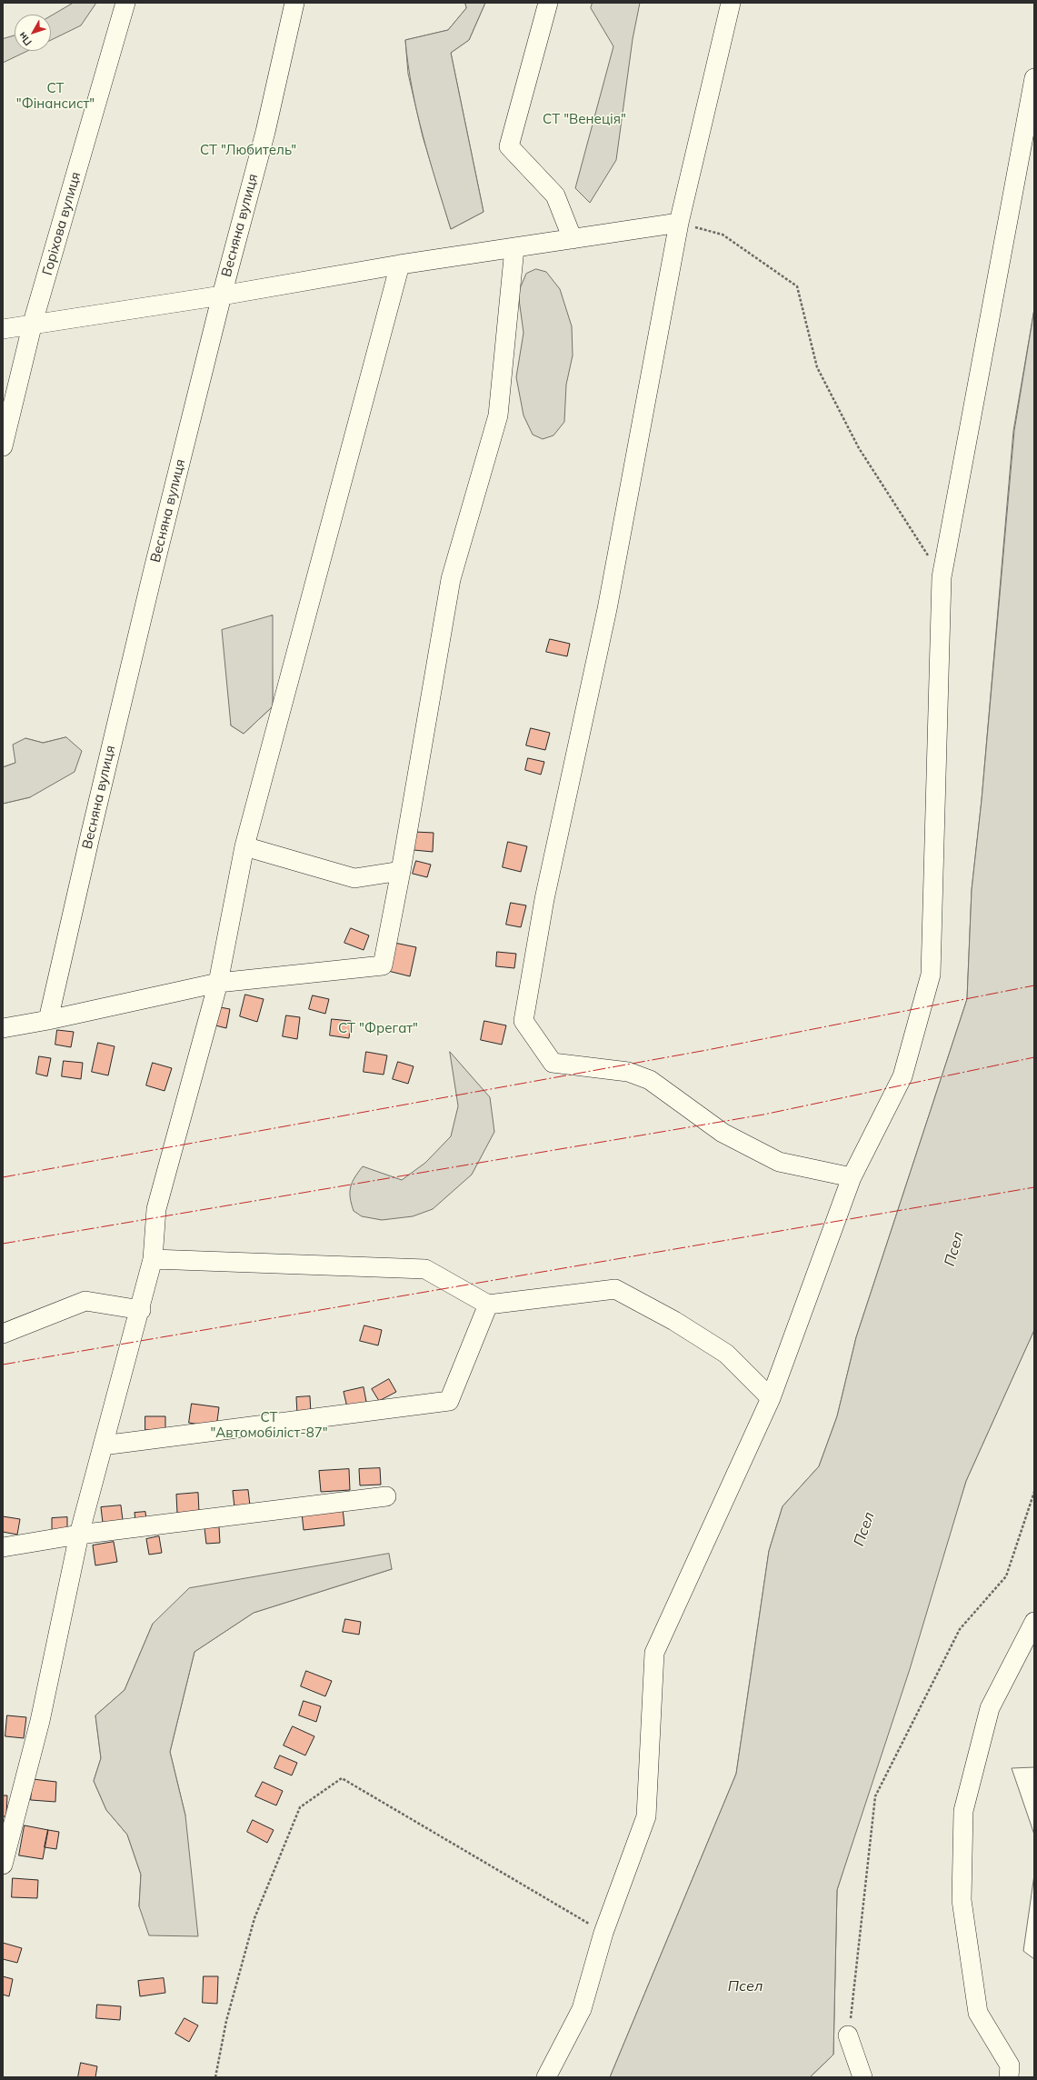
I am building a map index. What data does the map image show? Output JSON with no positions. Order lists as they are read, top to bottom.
{
  "streets": {
    "street": ["Горіхова вулиця", "Весняна вулиця"]
  },
  "water": ["Псел"],
  "parks": [
    "СТ \"Фiнансист\"",
    "СТ \"Венеція\"",
    "СТ \"Любитель\"",
    "СТ \"Фрегат\"",
    "СТ \"Автомобiлiст-87\""
  ],
  "north": "bottom left"
}
